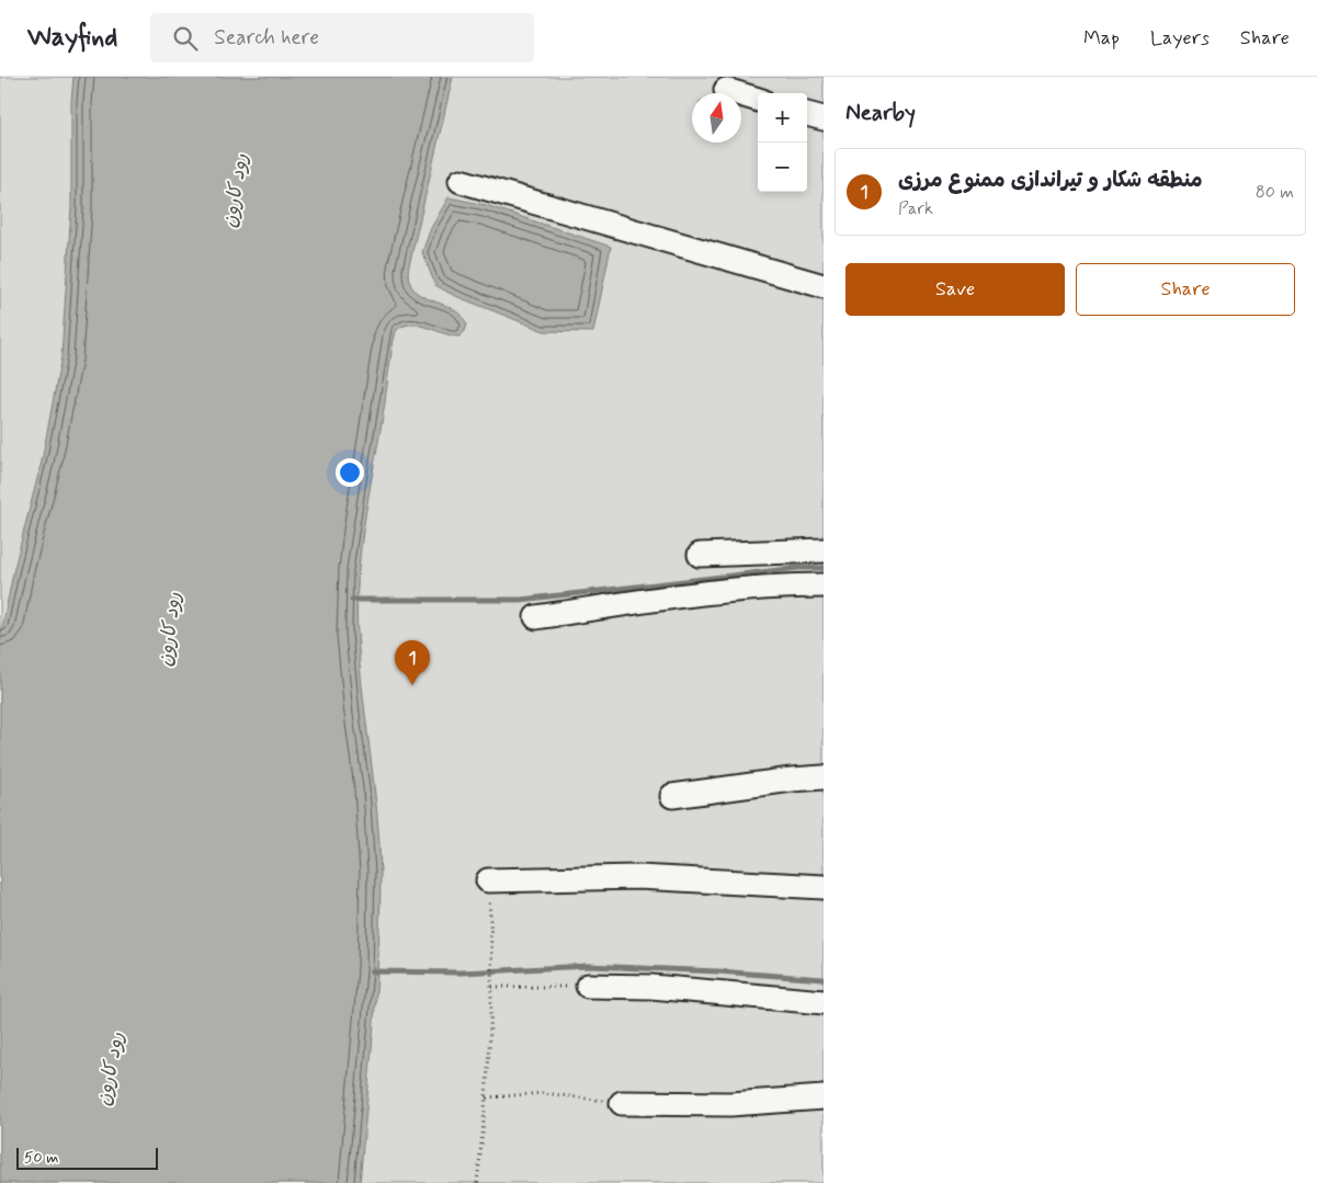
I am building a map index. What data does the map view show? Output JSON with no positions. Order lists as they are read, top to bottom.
{
  "water": ["رود کارون"],
  "scale_bar": "50 m",
  "north": "top",
  "page": {
    "header": "Wayfind",
    "search": "Search here",
    "nav": ["Map", "Layers", "Share"],
    "heading": "Nearby",
    "map_buttons": ["+", "−"],
    "list": [
      {
        "mark": "1",
        "name": "منطقه شکار و تیراندازی ممنوع مرزی",
        "note": "Park",
        "value": "80 m"
      }
    ],
    "buttons": ["Save", "Share"],
    "pins": "1",
    "scale": "50 m"
  }
}
